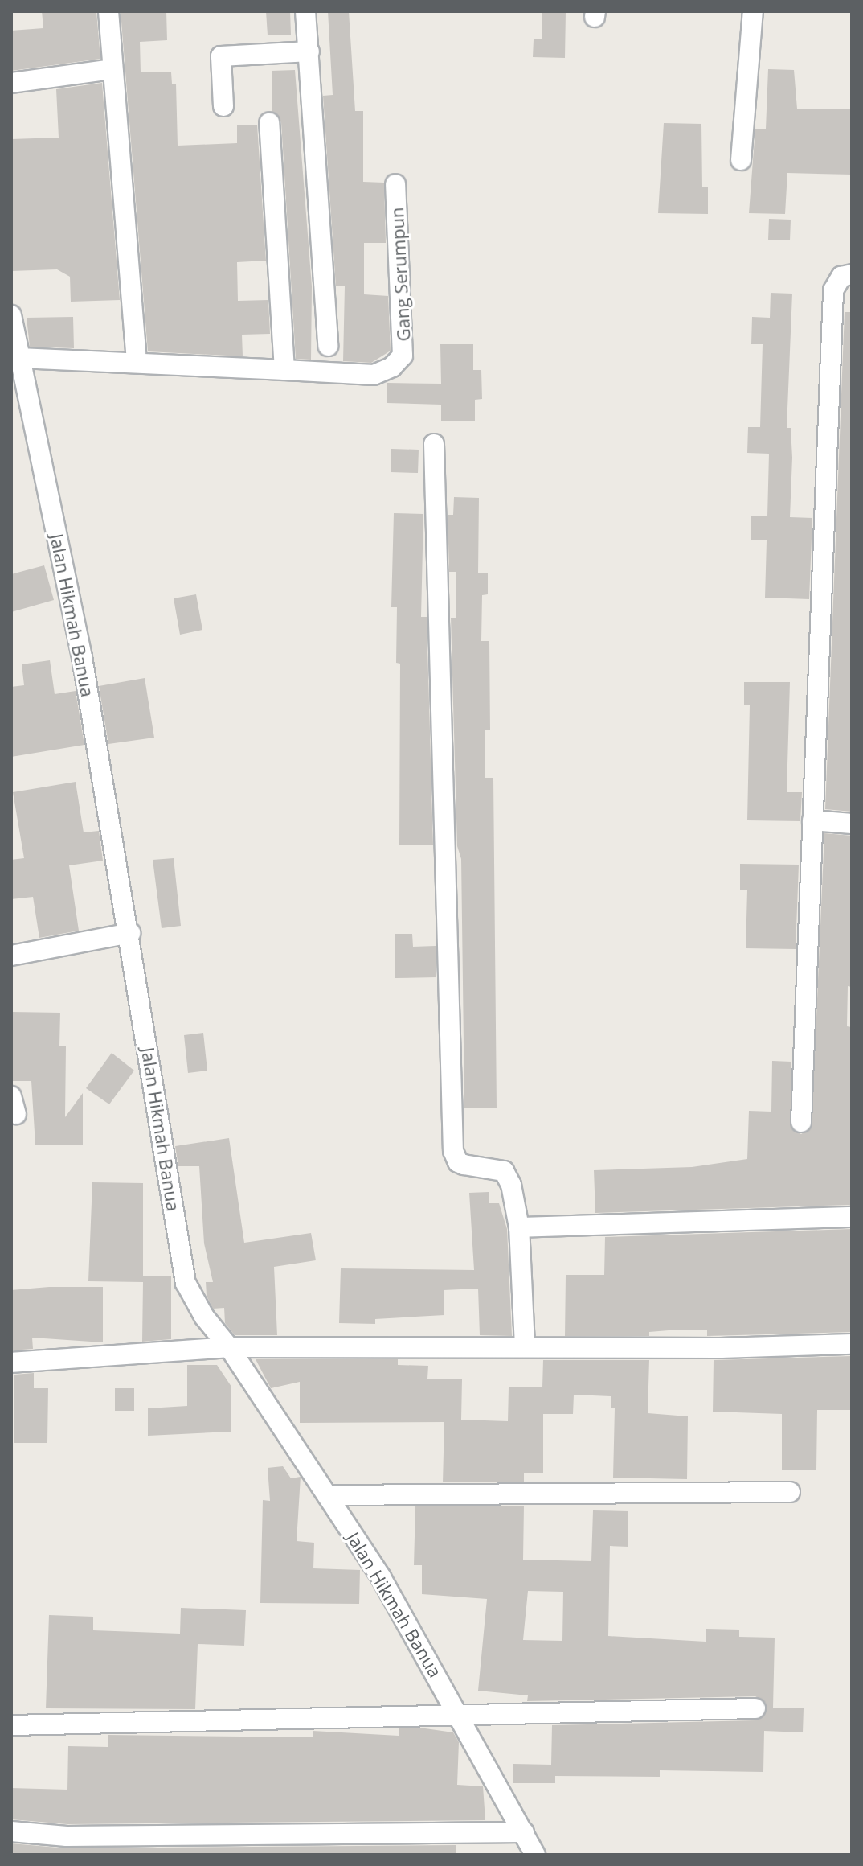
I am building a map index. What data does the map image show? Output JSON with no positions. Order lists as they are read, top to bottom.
{
  "streets": {
    "street": ["Gang Serumpun", "Jalan Hikmah Banua"]
  },
  "crossings": [
    ["Gang Serumpun", "Jalan Hikmah Banua"]
  ]
}
